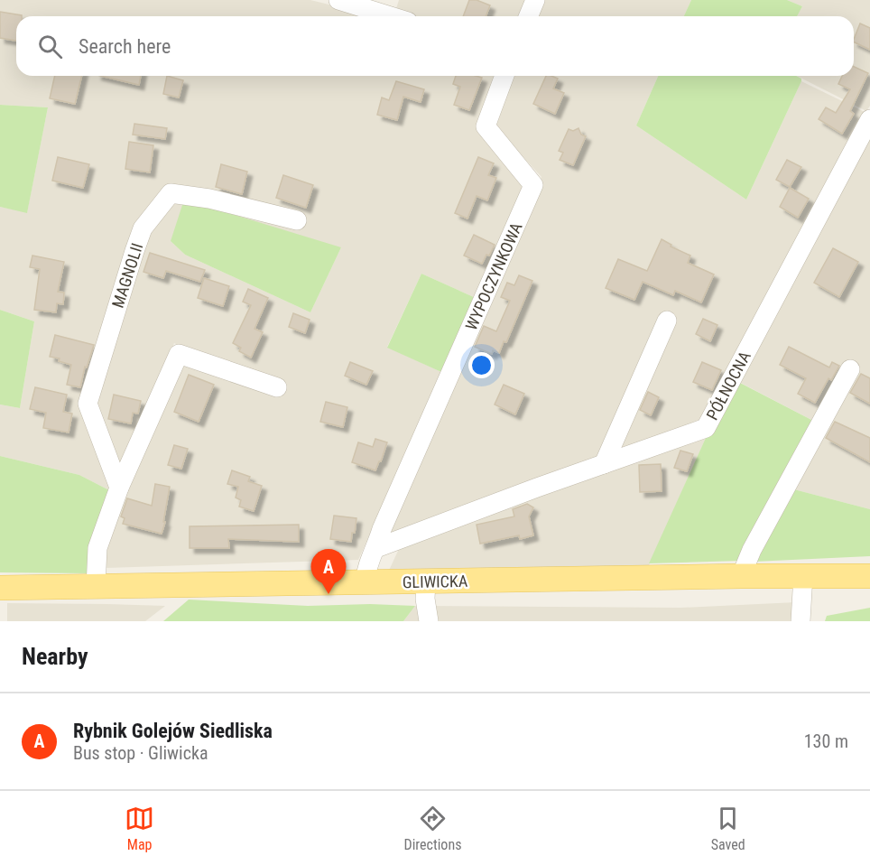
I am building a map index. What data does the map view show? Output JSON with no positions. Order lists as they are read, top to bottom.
{
  "streets": {
    "main road": ["GLIWICKA"],
    "street": ["MAGNOLII", "WYPOCZYNKOWA", "PÓŁNOCNA"]
  },
  "crossings": [
    ["WYPOCZYNKOWA", "PÓŁNOCNA"],
    ["WYPOCZYNKOWA", "GLIWICKA"]
  ],
  "page": {
    "search": "Search here",
    "pins": "A",
    "heading": "Nearby",
    "list": [
      {
        "mark": "A",
        "name": "Rybnik Golejów Siedliska",
        "note": "Bus stop · Gliwicka",
        "value": "130 m"
      }
    ],
    "nav": ["Map", "Directions", "Saved"]
  }
}
